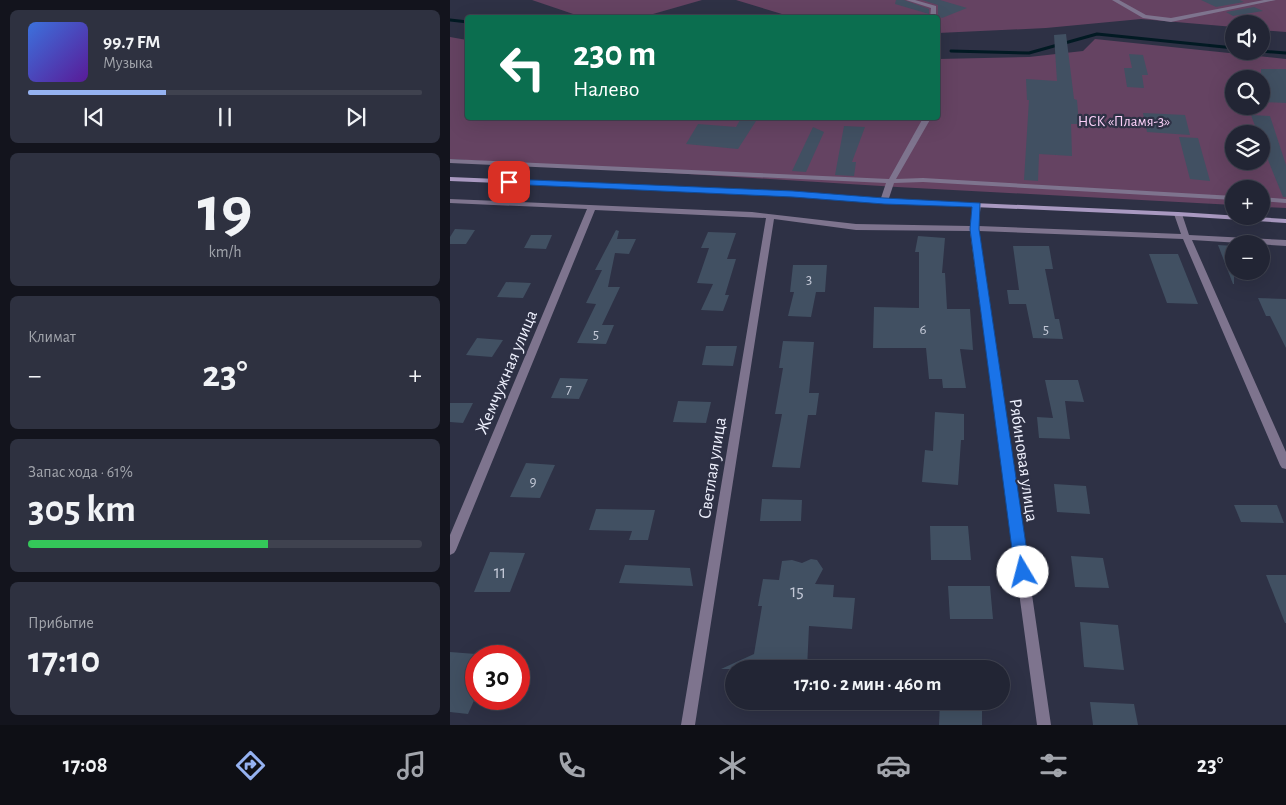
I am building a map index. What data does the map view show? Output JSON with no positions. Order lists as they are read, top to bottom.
{
  "streets": {
    "street": ["Жемчужная улица", "Рябиновая улица", "Светлая улица"]
  },
  "parks": ["НСК «Пламя-3»"],
  "house_numbers": [
    "3",
    "6",
    "5",
    "5",
    "7",
    "9",
    "11",
    "15"
  ],
  "page": {
    "map_buttons": ["+", "−"],
    "turn": ["230 m", "Налево"],
    "song": ["99.7 FM", "Музыка"],
    "tile": [
      ["19", "km/h"],
      "Климат",
      ["Запас хода · 61%", "305 km"],
      ["Прибытие", "17:10"]
    ],
    "heat": ["−", "23°", "+"],
    "limit": "30",
    "trip": "17:10 · 2 мин · 460 m",
    "tabs": ["17:08", "23°"]
  }
}
